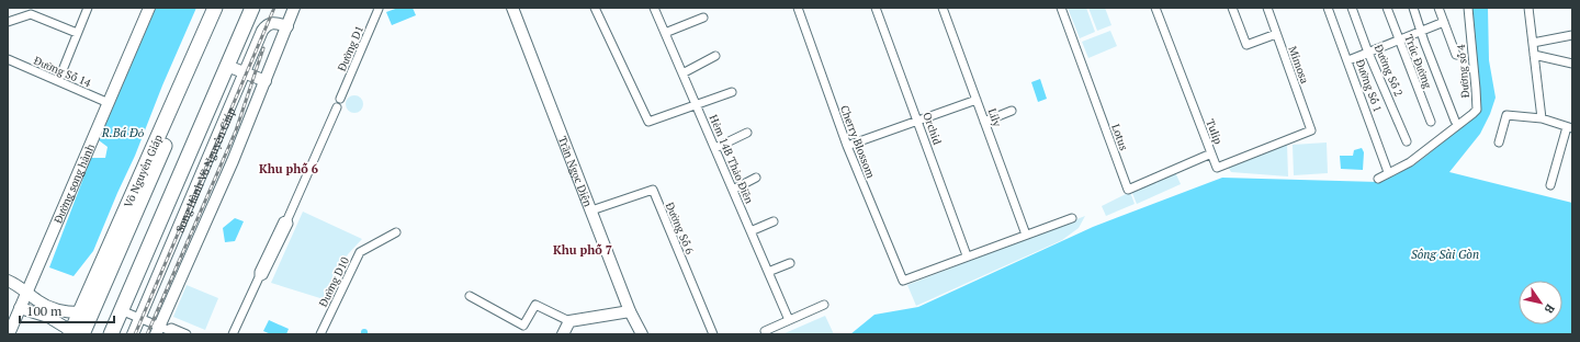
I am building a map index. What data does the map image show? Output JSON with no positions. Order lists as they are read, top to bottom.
{
  "streets": {
    "highway": ["Võ Nguyên Giáp"],
    "main road": ["Song Hành Võ Nguyên Giáp", "Trần Ngọc Diện", "Đường song hành"],
    "street": [
      "Đường D1",
      "Trúc Đường",
      "Mimosa",
      "Đường Số 2",
      "Đường Số 14",
      "Đường số 4",
      "Đường Số 1",
      "Lily",
      "Orchid",
      "Tulip",
      "Lotus",
      "Cherry Blossom",
      "Hẻm 14B Thảo Điền",
      "Đường Số 6",
      "Đường D10"
    ]
  },
  "crossings": [
    ["Mimosa", "Tulip"],
    ["Đường Số 14", "Đường song hành"],
    ["Orchid", "Cherry Blossom"],
    ["Tulip", "Lotus"],
    ["Trần Ngọc Diện", "Đường Số 6"]
  ],
  "districts": ["Khu phố 6", "Khu phố 7"],
  "water": ["R.Bá Đỏ", "Sông Sài Gòn"],
  "scale_bar": "100 m",
  "north": "bottom right"
}
